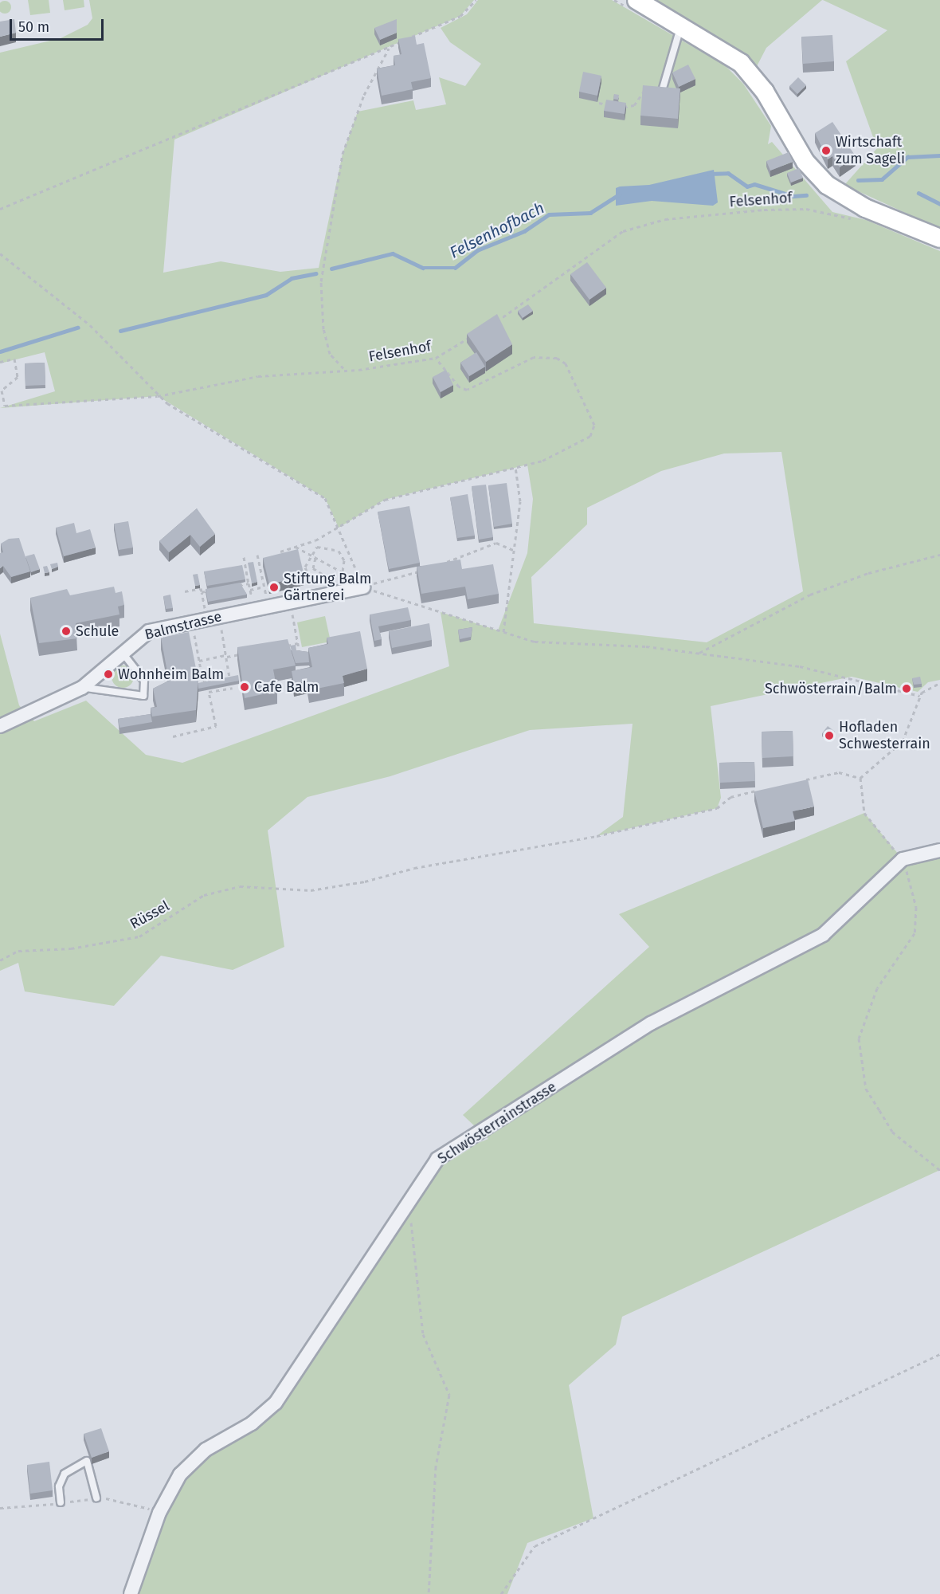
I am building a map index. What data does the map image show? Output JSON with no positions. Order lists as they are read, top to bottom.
{
  "streets": {
    "street": ["Balmstrasse", "Schwösterrainstrasse"],
    "path": ["Felsenhof", "Rüssel"]
  },
  "water": ["Felsenhofbach"],
  "places": [
    "Wirtschaft zum Sageli",
    "Stiftung Balm Gärtnerei",
    "Schule",
    "Wohnheim Balm",
    "Cafe Balm",
    "Schwösterrain/Balm",
    "Hofladen Schwesterrain"
  ],
  "scale_bar": "50 m"
}
